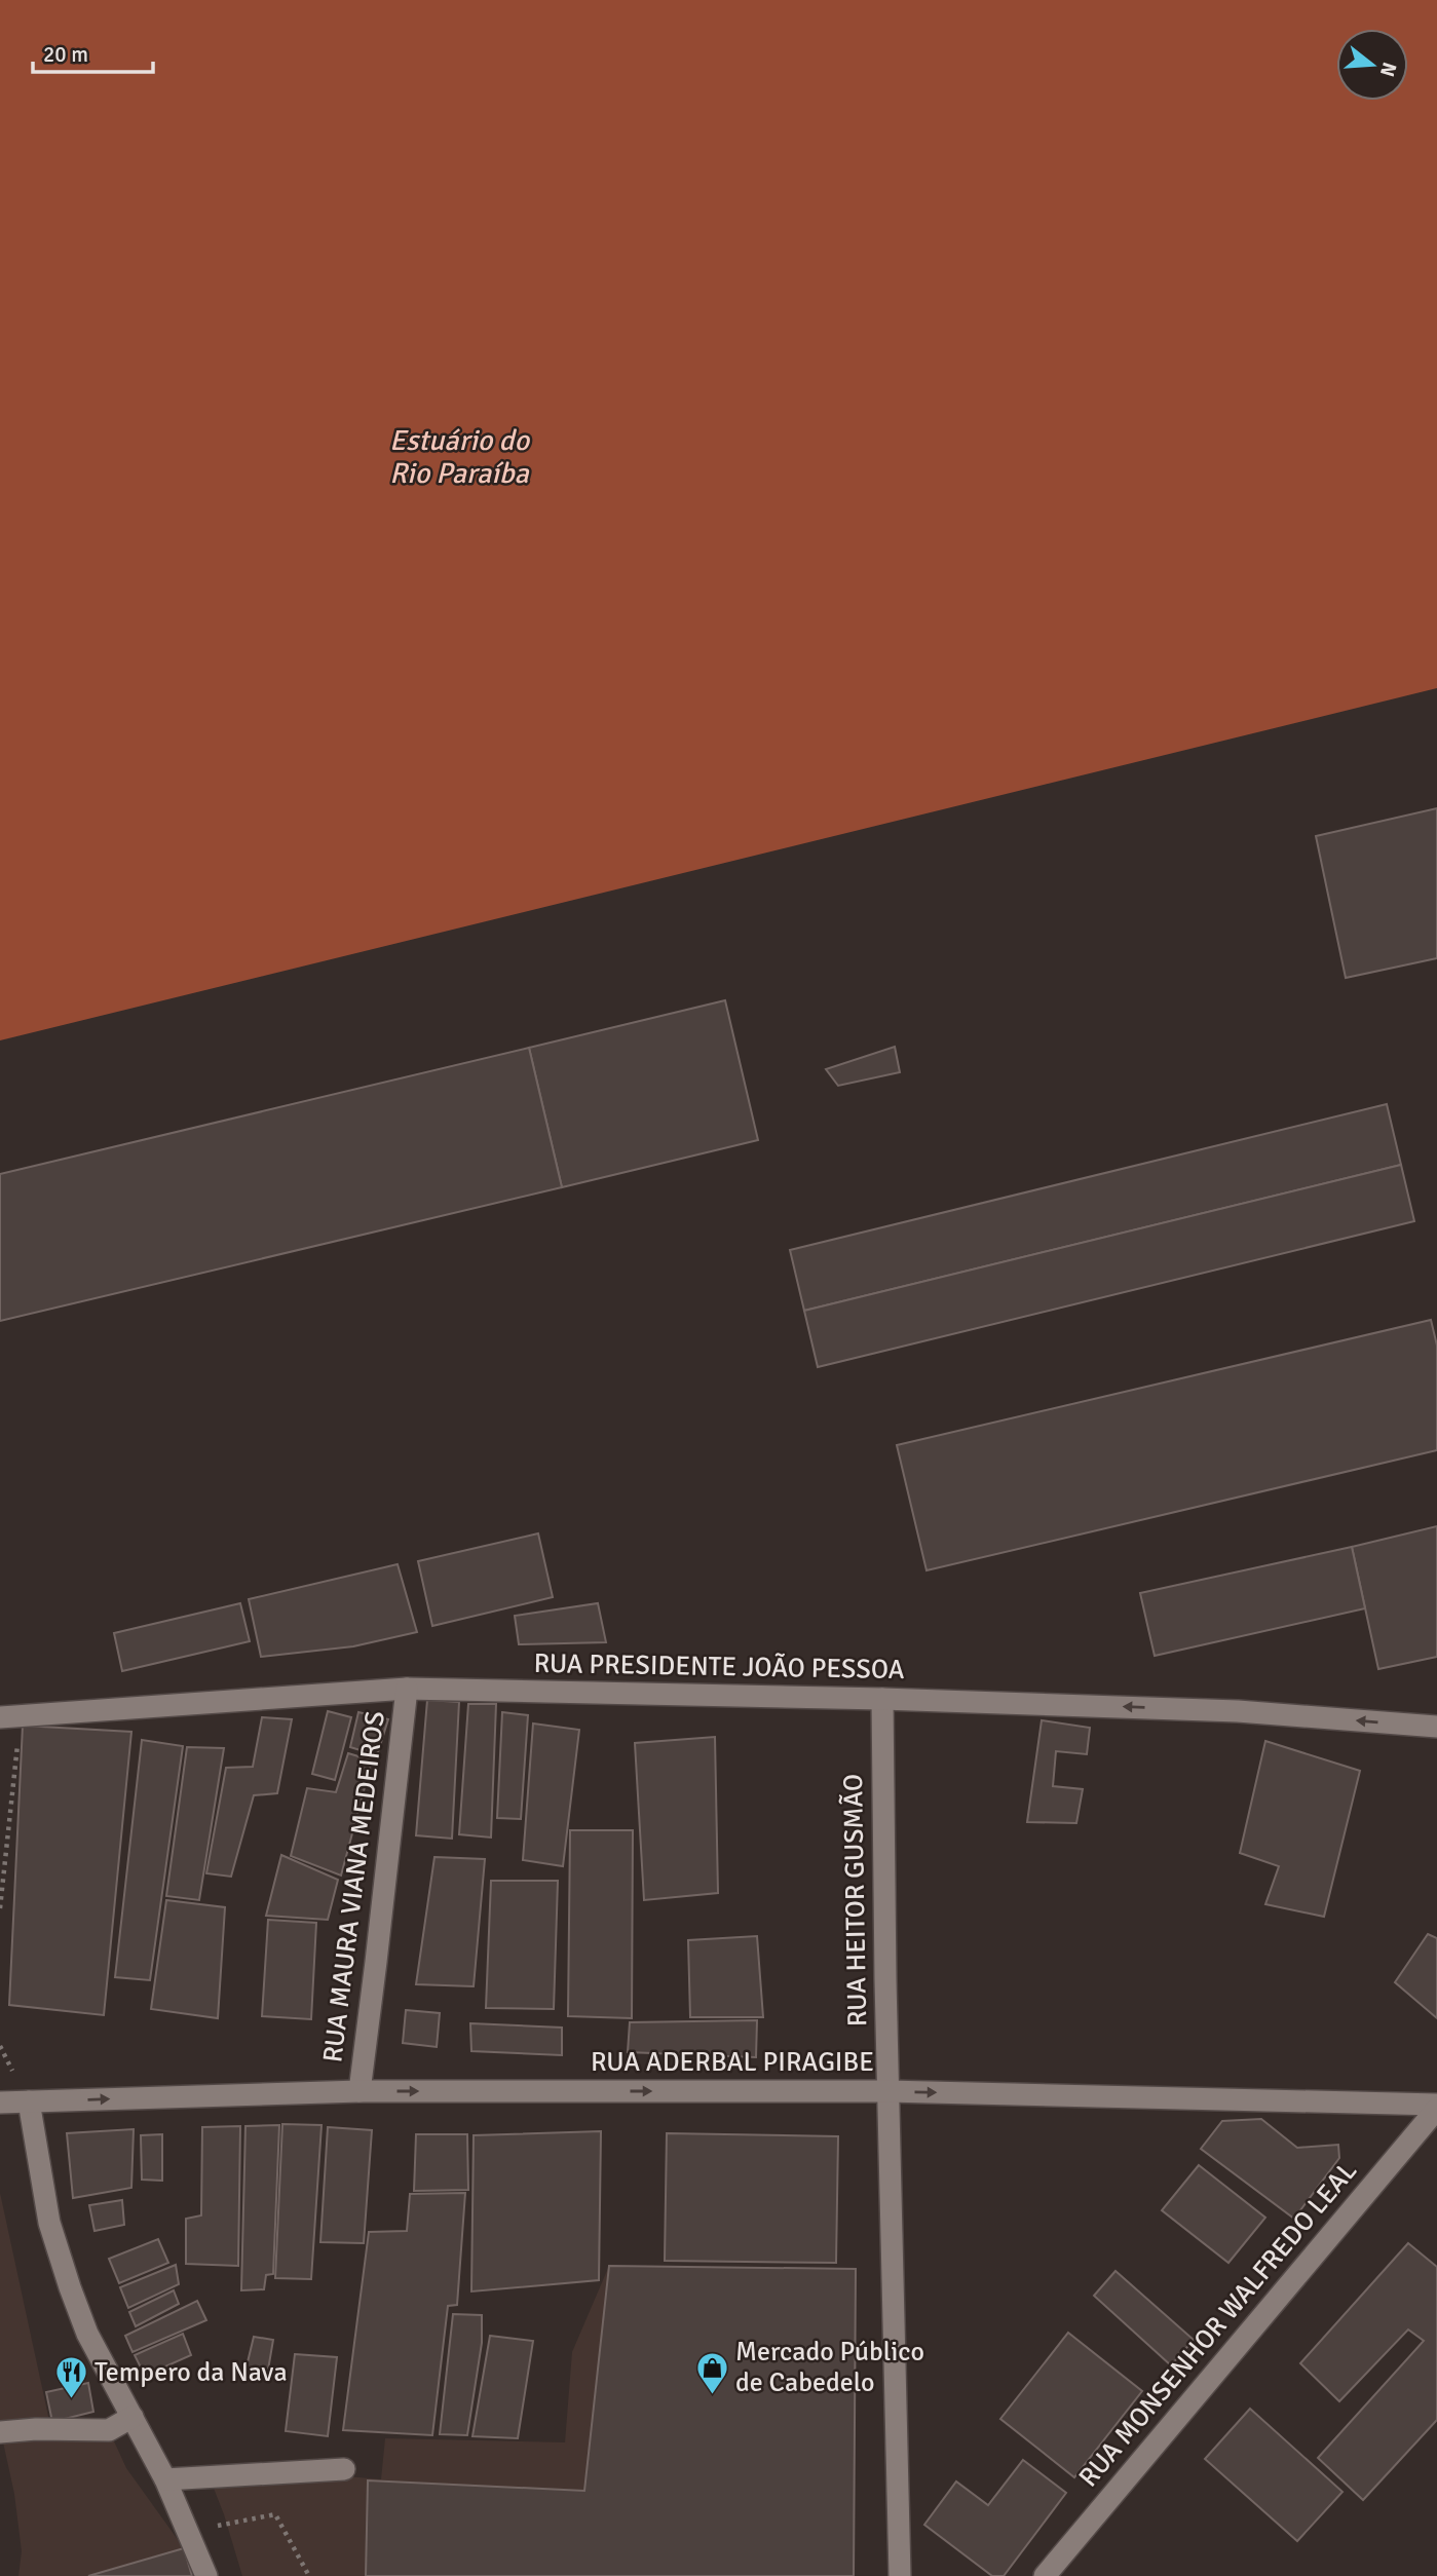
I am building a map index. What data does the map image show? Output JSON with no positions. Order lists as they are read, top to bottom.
{
  "streets": {
    "street": [
      "RUA PRESIDENTE JOÃO PESSOA",
      "RUA MAURA VIANA MEDEIROS",
      "RUA HEITOR GUSMÃO",
      "RUA ADERBAL PIRAGIBE",
      "RUA MONSENHOR WALFREDO LEAL"
    ]
  },
  "crossings": [
    ["RUA PRESIDENTE JOÃO PESSOA", "RUA MAURA VIANA MEDEIROS"],
    ["RUA PRESIDENTE JOÃO PESSOA", "RUA HEITOR GUSMÃO"],
    ["RUA MAURA VIANA MEDEIROS", "RUA ADERBAL PIRAGIBE"],
    ["RUA HEITOR GUSMÃO", "RUA ADERBAL PIRAGIBE"],
    ["RUA ADERBAL PIRAGIBE", "RUA MONSENHOR WALFREDO LEAL"]
  ],
  "one_way": ["RUA PRESIDENTE JOÃO PESSOA", "RUA ADERBAL PIRAGIBE"],
  "water": ["Estuário do Rio Paraíba"],
  "places": {
    "shop": ["Mercado Público de Cabedelo"],
    "restaurant": ["Tempero da Nava"]
  },
  "scale_bar": "20 m",
  "north": "right"
}
